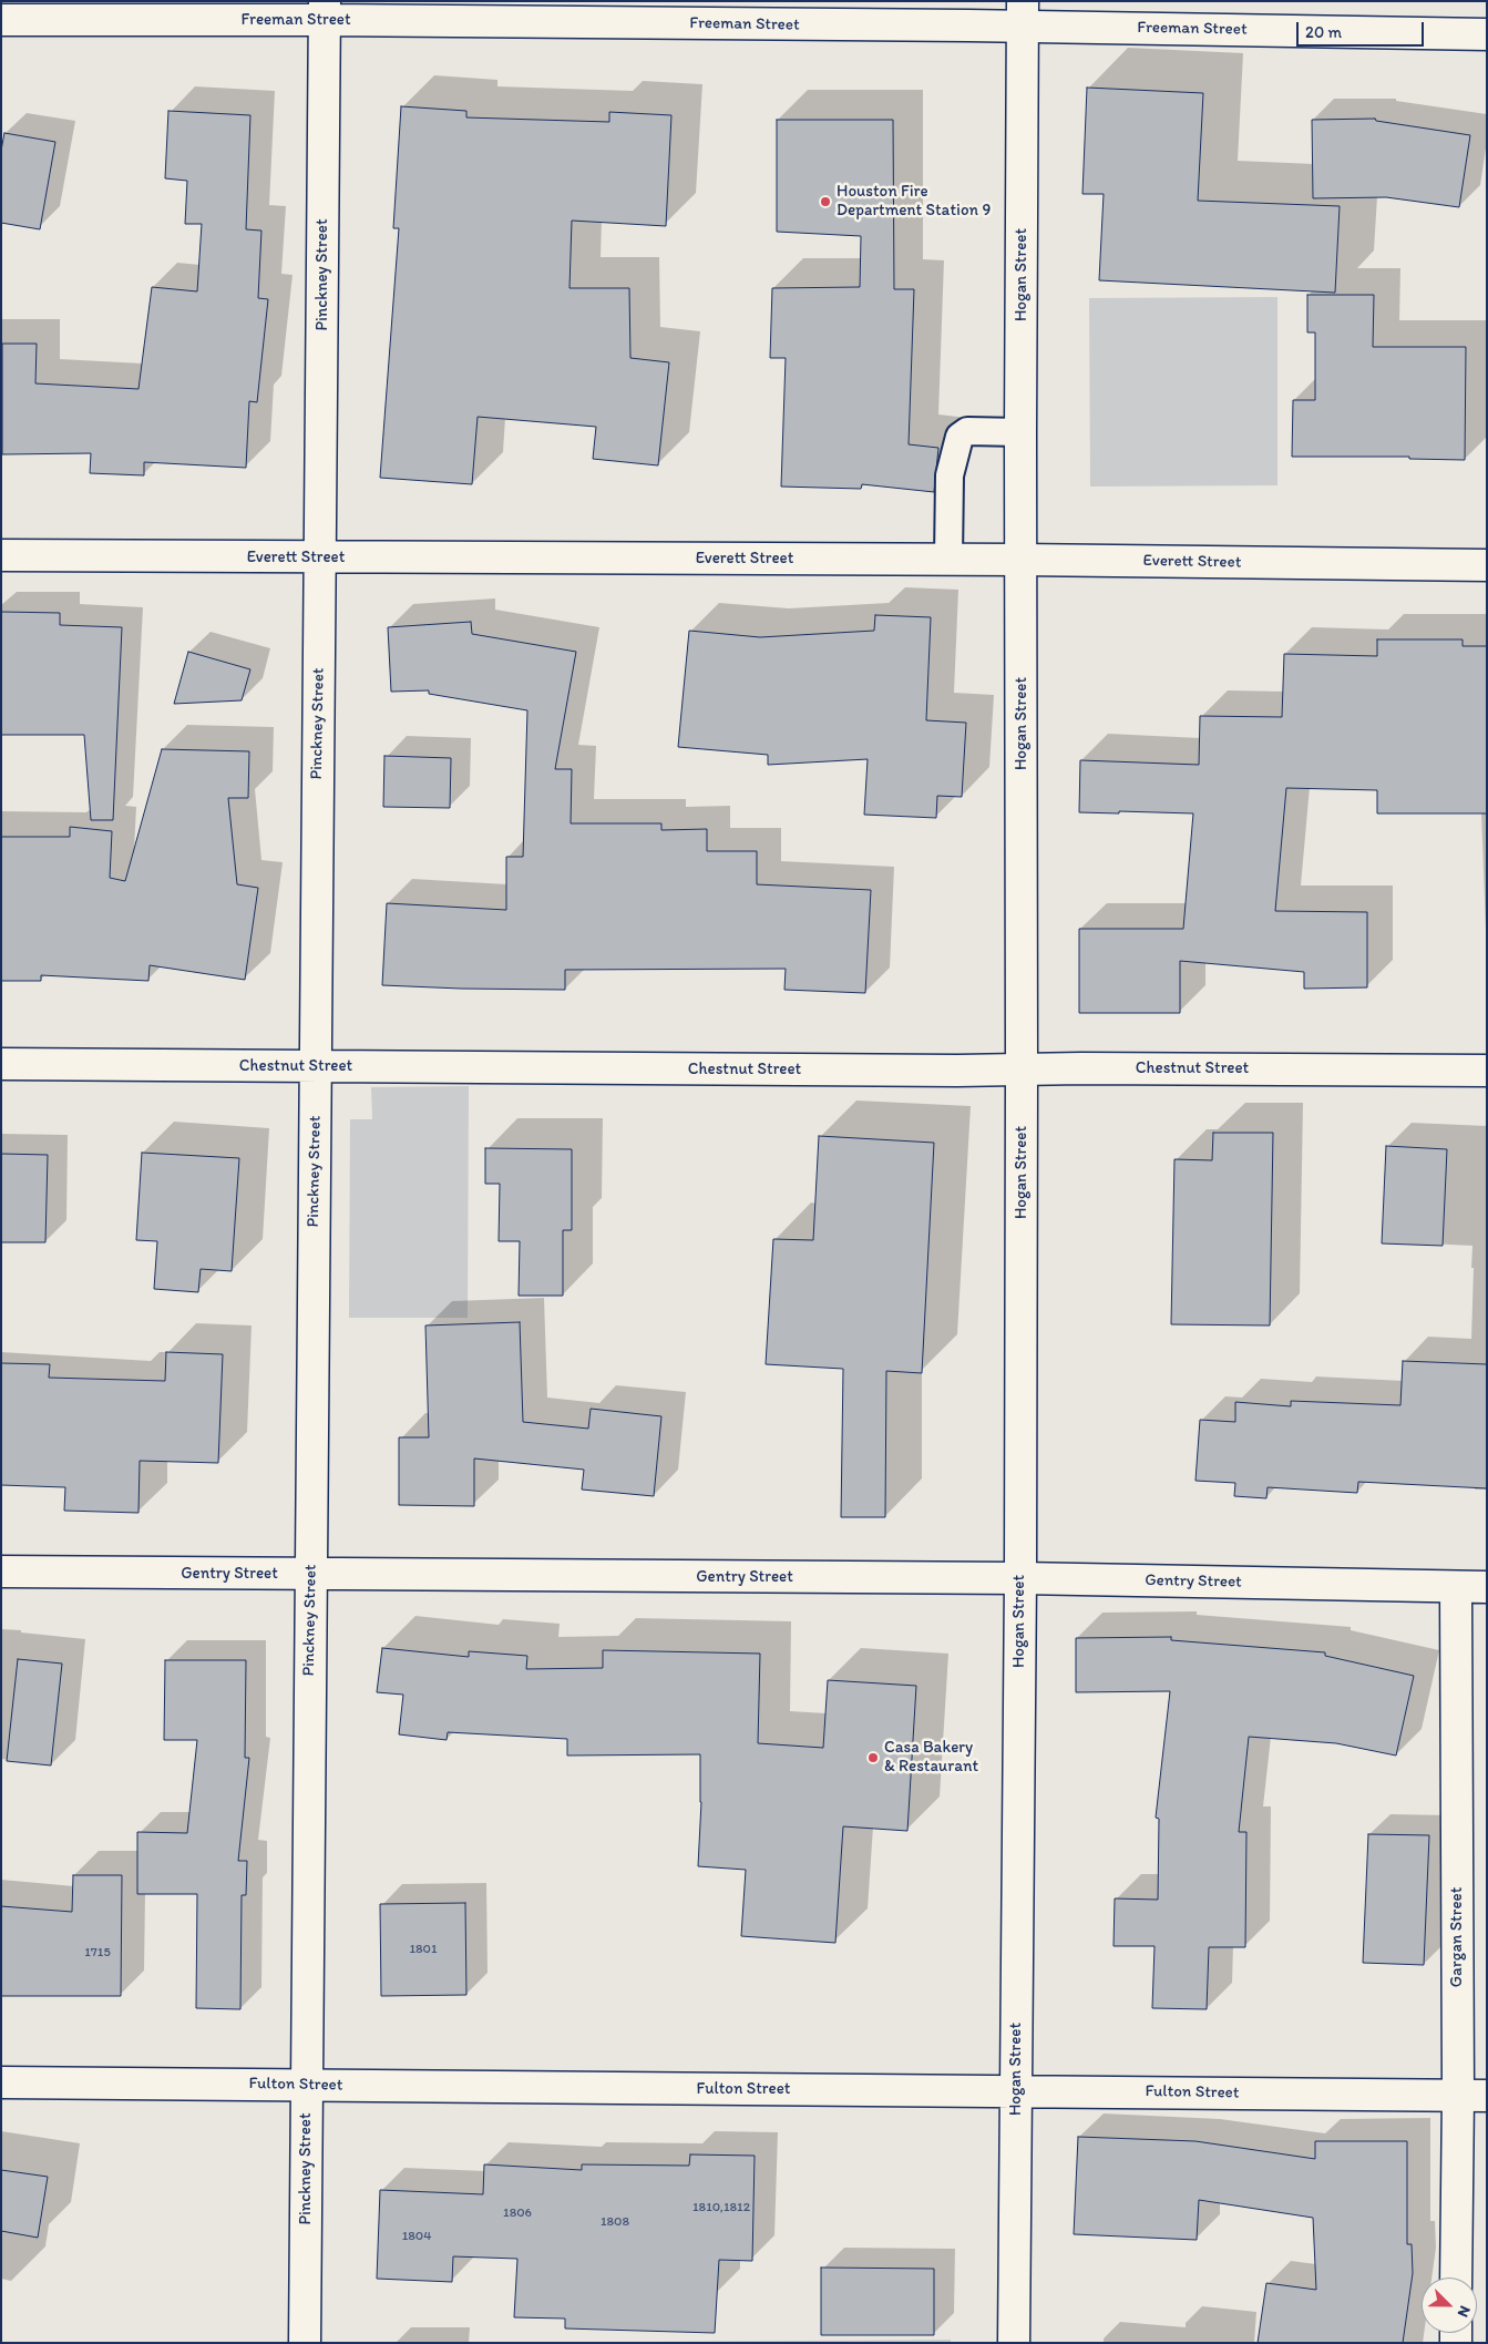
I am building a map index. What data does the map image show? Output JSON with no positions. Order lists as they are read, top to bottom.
{
  "streets": {
    "street": [
      "Freeman Street",
      "Pinckney Street",
      "Hogan Street",
      "Everett Street",
      "Chestnut Street",
      "Gentry Street",
      "Gargan Street",
      "Fulton Street"
    ]
  },
  "crossings": [
    ["Freeman Street", "Pinckney Street"],
    ["Freeman Street", "Hogan Street"],
    ["Pinckney Street", "Everett Street"],
    ["Pinckney Street", "Chestnut Street"],
    ["Pinckney Street", "Gentry Street"],
    ["Pinckney Street", "Fulton Street"],
    ["Hogan Street", "Everett Street"],
    ["Hogan Street", "Chestnut Street"],
    ["Hogan Street", "Gentry Street"],
    ["Hogan Street", "Fulton Street"],
    ["Gentry Street", "Gargan Street"],
    ["Gargan Street", "Fulton Street"]
  ],
  "places": ["Houston Fire Department Station 9", "Casa Bakery & Restaurant"],
  "house_numbers": [
    "1801",
    "1715",
    "1810,1812",
    "1806",
    "1808",
    "1804"
  ],
  "scale_bar": "20 m",
  "north": "bottom right"
}
